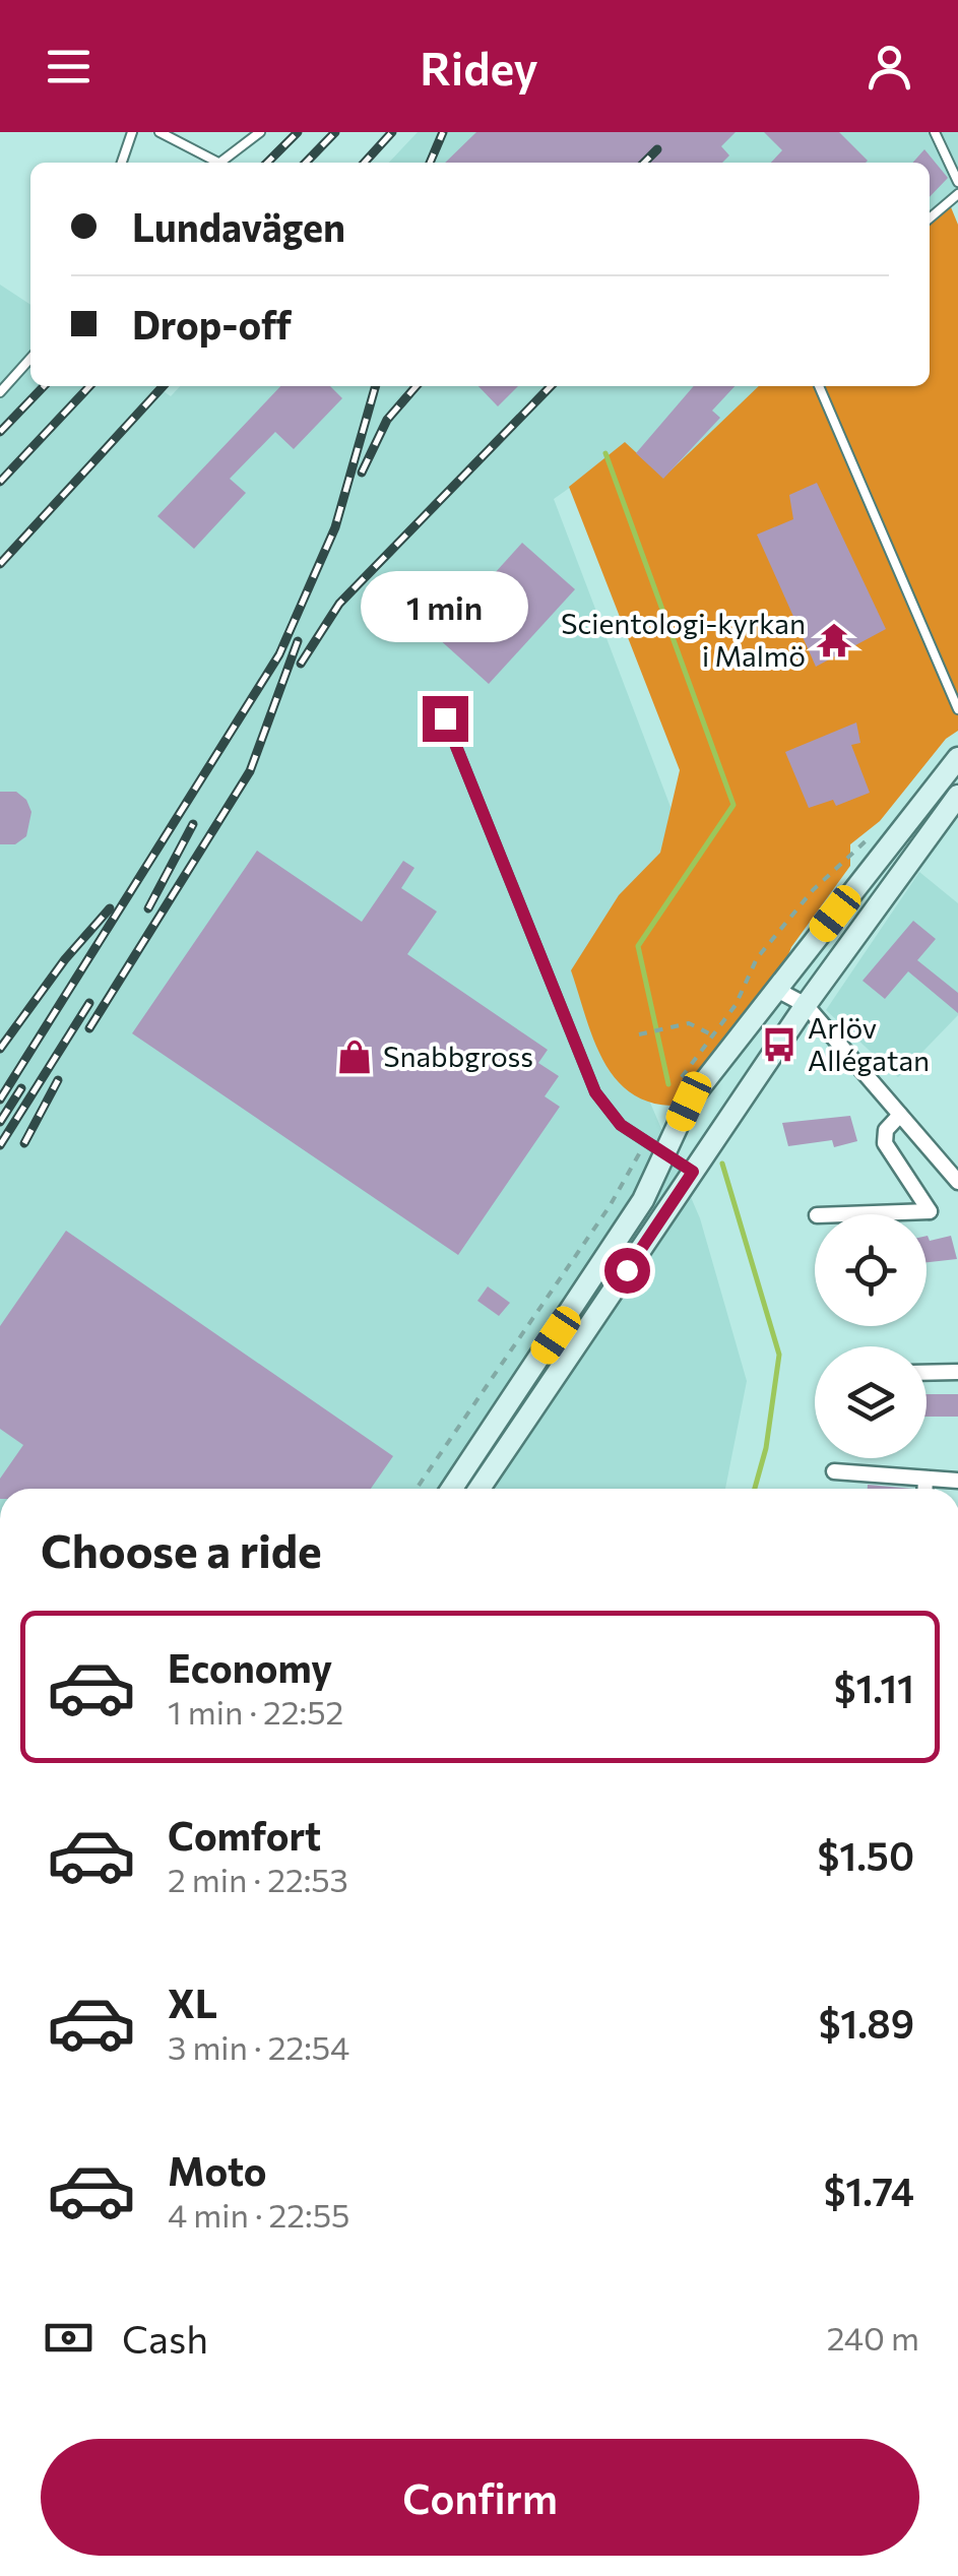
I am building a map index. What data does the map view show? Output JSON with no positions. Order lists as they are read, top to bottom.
{
  "places": {
    "temple": ["Scientologi-kyrkan i Malmö"],
    "bus stop": ["Arlöv Allégatan"],
    "shop": ["Snabbgross"]
  },
  "page": {
    "header": "Ridey",
    "banner": ["Lundavägen", "Drop-off"],
    "bubble": "1 min",
    "heading": "Choose a ride",
    "list": [
      {
        "name": "Economy",
        "note": "1 min · 22:52",
        "value": "$1.11"
      },
      {
        "name": "Comfort",
        "note": "2 min · 22:53",
        "value": "$1.50"
      },
      {
        "name": "XL",
        "note": "3 min · 22:54",
        "value": "$1.89"
      },
      {
        "name": "Moto",
        "note": "4 min · 22:55",
        "value": "$1.74"
      }
    ],
    "pay": ["Cash", "240 m"],
    "buttons": "Confirm"
  }
}
